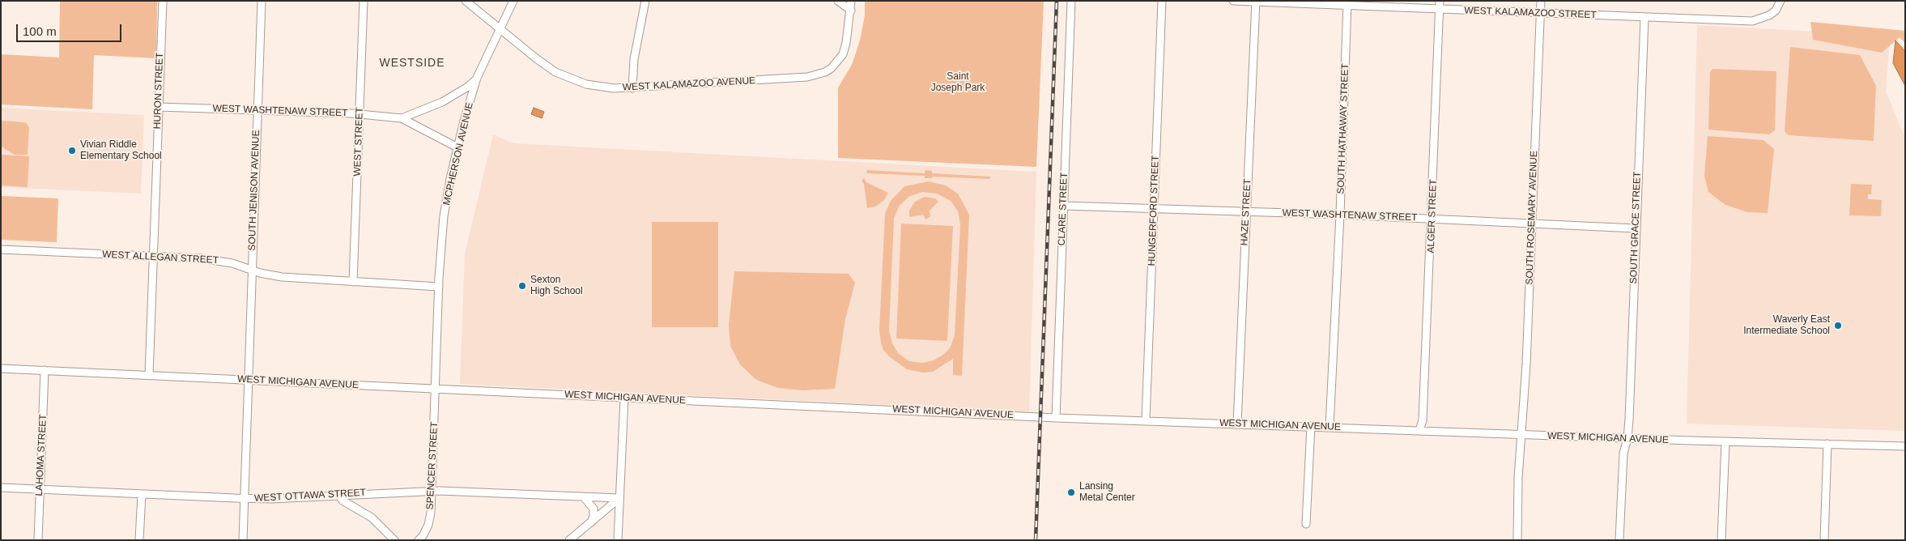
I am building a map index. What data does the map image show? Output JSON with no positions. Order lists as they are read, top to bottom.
{
  "streets": {
    "street": [
      "WEST KALAMAZOO STREET",
      "WEST KALAMAZOO AVENUE",
      "HURON STREET",
      "WEST WASHTENAW STREET",
      "SOUTH HATHAWAY STREET",
      "WEST STREET",
      "MCPHERSON AVENUE",
      "SOUTH JENISON AVENUE",
      "CLARE STREET",
      "HUNGERFORD STREET",
      "HAZE STREET",
      "ALGER STREET",
      "SOUTH ROSEMARY AVENUE",
      "SOUTH GRACE STREET",
      "WEST ALLEGAN STREET",
      "WEST MICHIGAN AVENUE",
      "LAHOMA STREET",
      "SPENCER STREET",
      "WEST OTTAWA STREET"
    ]
  },
  "crossings": [
    ["WEST KALAMAZOO STREET", "SOUTH HATHAWAY STREET"],
    ["WEST KALAMAZOO STREET", "HAZE STREET"],
    ["WEST KALAMAZOO STREET", "ALGER STREET"],
    ["WEST KALAMAZOO STREET", "SOUTH ROSEMARY AVENUE"],
    ["WEST KALAMAZOO STREET", "SOUTH GRACE STREET"],
    ["WEST KALAMAZOO AVENUE", "MCPHERSON AVENUE"],
    ["HURON STREET", "WEST WASHTENAW STREET"],
    ["HURON STREET", "WEST ALLEGAN STREET"],
    ["HURON STREET", "WEST MICHIGAN AVENUE"],
    ["WEST WASHTENAW STREET", "SOUTH HATHAWAY STREET"],
    ["WEST WASHTENAW STREET", "WEST STREET"],
    ["WEST WASHTENAW STREET", "MCPHERSON AVENUE"],
    ["WEST WASHTENAW STREET", "SOUTH JENISON AVENUE"],
    ["WEST WASHTENAW STREET", "CLARE STREET"],
    ["WEST WASHTENAW STREET", "HUNGERFORD STREET"],
    ["WEST WASHTENAW STREET", "HAZE STREET"],
    ["WEST WASHTENAW STREET", "ALGER STREET"],
    ["WEST WASHTENAW STREET", "SOUTH ROSEMARY AVENUE"],
    ["WEST WASHTENAW STREET", "SOUTH GRACE STREET"],
    ["SOUTH HATHAWAY STREET", "WEST MICHIGAN AVENUE"],
    ["WEST STREET", "WEST ALLEGAN STREET"],
    ["MCPHERSON AVENUE", "WEST ALLEGAN STREET"],
    ["MCPHERSON AVENUE", "WEST MICHIGAN AVENUE"],
    ["MCPHERSON AVENUE", "SPENCER STREET"],
    ["SOUTH JENISON AVENUE", "WEST ALLEGAN STREET"],
    ["SOUTH JENISON AVENUE", "WEST MICHIGAN AVENUE"],
    ["SOUTH JENISON AVENUE", "WEST OTTAWA STREET"],
    ["CLARE STREET", "WEST MICHIGAN AVENUE"],
    ["HUNGERFORD STREET", "WEST MICHIGAN AVENUE"],
    ["HAZE STREET", "WEST MICHIGAN AVENUE"],
    ["ALGER STREET", "WEST MICHIGAN AVENUE"],
    ["SOUTH ROSEMARY AVENUE", "WEST MICHIGAN AVENUE"],
    ["SOUTH GRACE STREET", "WEST MICHIGAN AVENUE"],
    ["WEST MICHIGAN AVENUE", "LAHOMA STREET"],
    ["WEST MICHIGAN AVENUE", "SPENCER STREET"],
    ["LAHOMA STREET", "WEST OTTAWA STREET"],
    ["SPENCER STREET", "WEST OTTAWA STREET"]
  ],
  "districts": ["WESTSIDE"],
  "parks": ["Saint Joseph Park"],
  "places": [
    "Vivian Riddle Elementary School",
    "Sexton High School",
    "Waverly East Intermediate School",
    "Lansing Metal Center"
  ],
  "scale_bar": "100 m"
}
